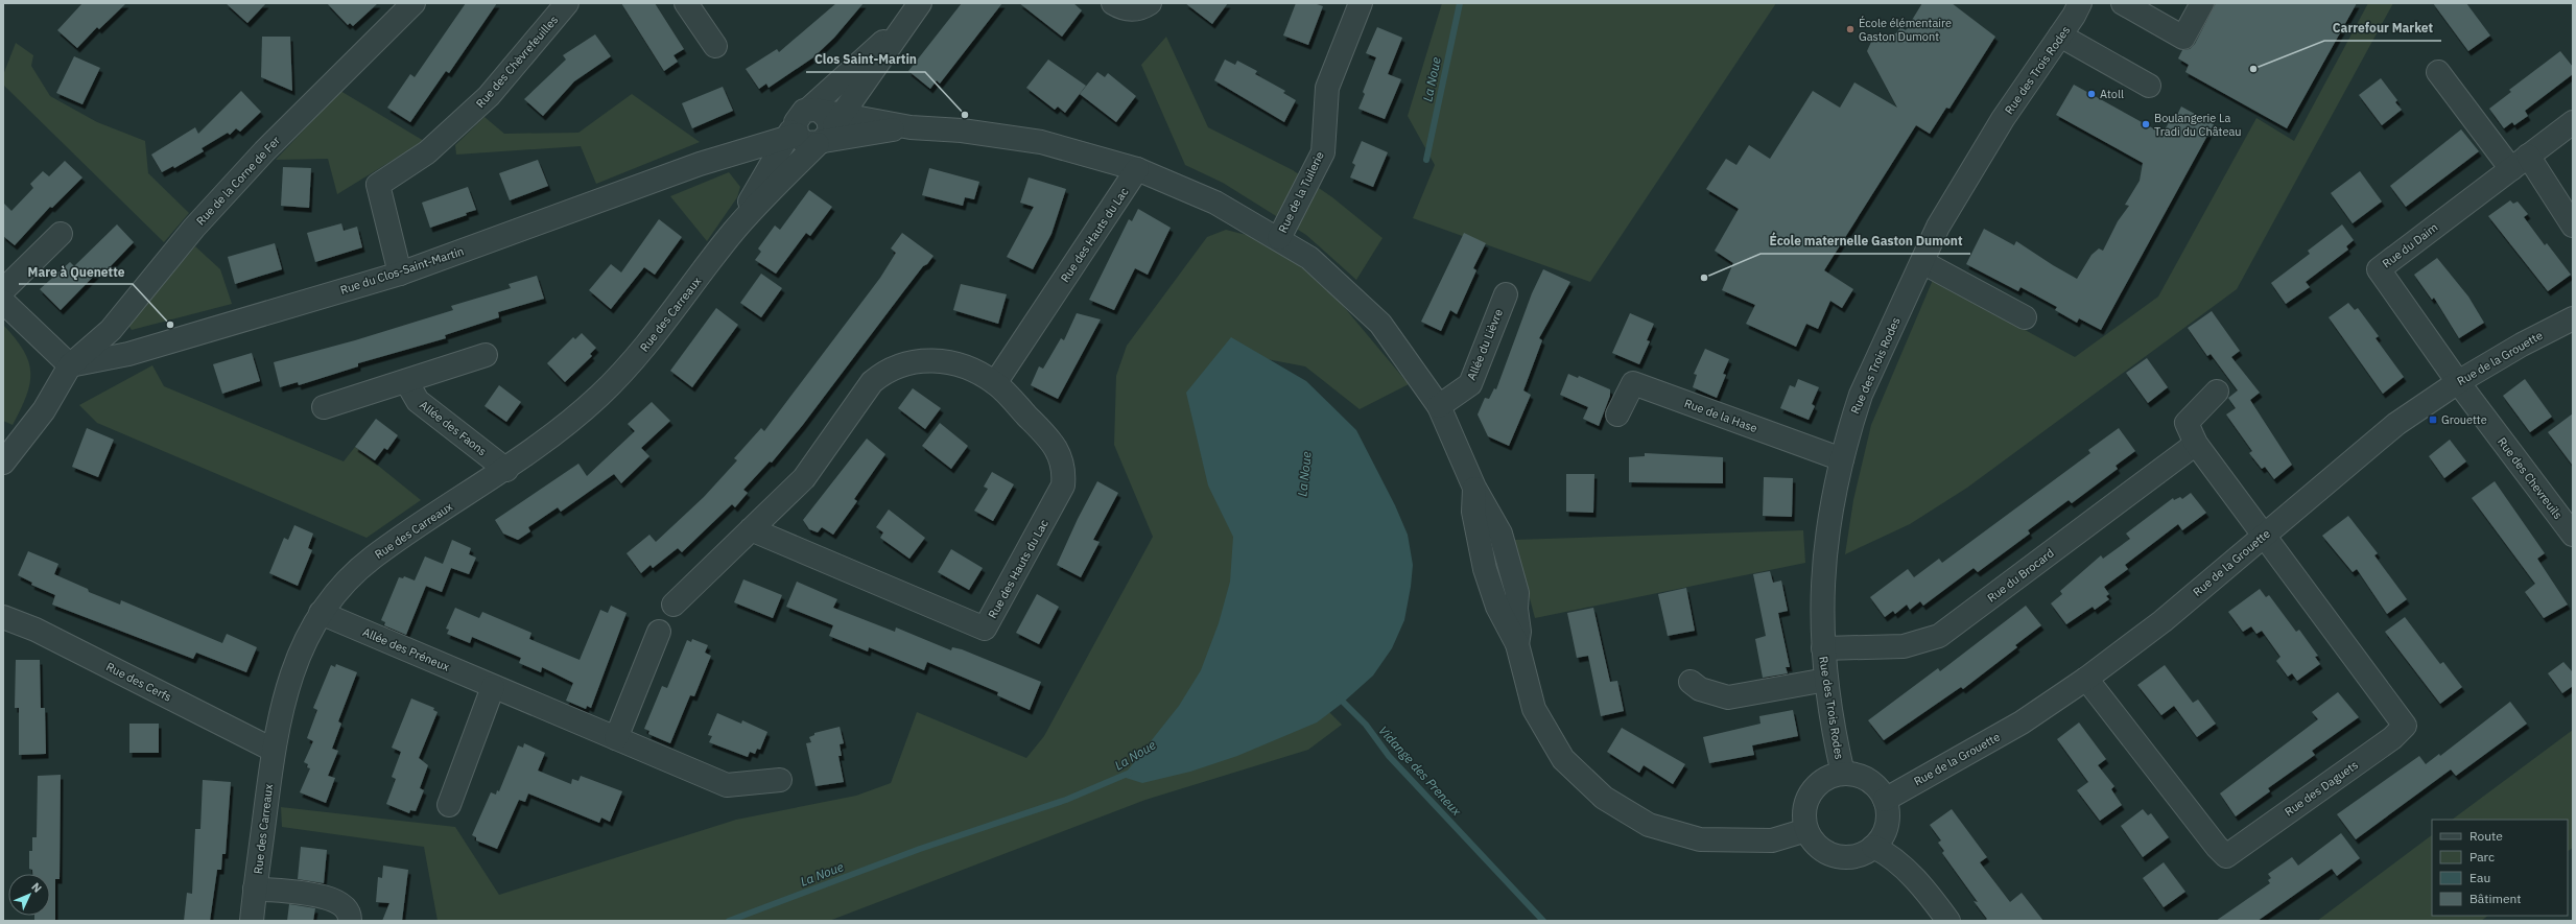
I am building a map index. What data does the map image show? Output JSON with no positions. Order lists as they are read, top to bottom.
{
  "streets": {
    "street": [
      "Rue des Chèvrefeuilles",
      "Rue des Trois Rodes",
      "Rue de la Corne de Fer",
      "Rue de la Tuilerie",
      "Rue des Hauts du Lac",
      "Rue du Daim",
      "Rue du Clos-Saint-Martin",
      "Rue des Carreaux",
      "Allée du Lièvre",
      "Rue de la Grouette",
      "Rue de la Hase",
      "Allée des Faons",
      "Rue des Chevreuils",
      "Rue du Brocard",
      "Allée des Préneux",
      "Rue des Cerfs",
      "Rue des Daguets"
    ]
  },
  "crossings": [
    ["Rue des Chèvrefeuilles", "Rue du Clos-Saint-Martin"],
    ["Rue des Trois Rodes", "Rue du Clos-Saint-Martin"],
    ["Rue des Trois Rodes", "Rue de la Grouette"],
    ["Rue des Trois Rodes", "Rue de la Hase"],
    ["Rue des Trois Rodes", "Rue du Brocard"],
    ["Rue de la Corne de Fer", "Rue du Clos-Saint-Martin"],
    ["Rue de la Tuilerie", "Rue du Clos-Saint-Martin"],
    ["Rue des Hauts du Lac", "Rue du Clos-Saint-Martin"],
    ["Rue du Daim", "Rue de la Grouette"],
    ["Rue du Daim", "Rue des Chevreuils"],
    ["Rue du Clos-Saint-Martin", "Rue des Carreaux"],
    ["Rue du Clos-Saint-Martin", "Allée du Lièvre"],
    ["Rue du Clos-Saint-Martin", "Rue de la Grouette"],
    ["Rue des Carreaux", "Allée des Faons"],
    ["Rue des Carreaux", "Allée des Préneux"],
    ["Rue des Carreaux", "Rue des Cerfs"],
    ["Rue de la Grouette", "Rue des Chevreuils"],
    ["Rue de la Grouette", "Rue des Daguets"]
  ],
  "water": ["La Noue", "Vidange des Preneux"],
  "places": {
    "other": [
      "École élémentaire Gaston Dumont",
      "Carrefour Market",
      "Atoll",
      "Clos Saint-Martin",
      "Boulangerie La Tradi du Château",
      "École maternelle Gaston Dumont",
      "Mare à Quenette"
    ],
    "transit": ["Grouette"]
  },
  "legend": [
    "Route",
    "Parc",
    "Eau",
    "Bâtiment"
  ],
  "north": "top right"
}
